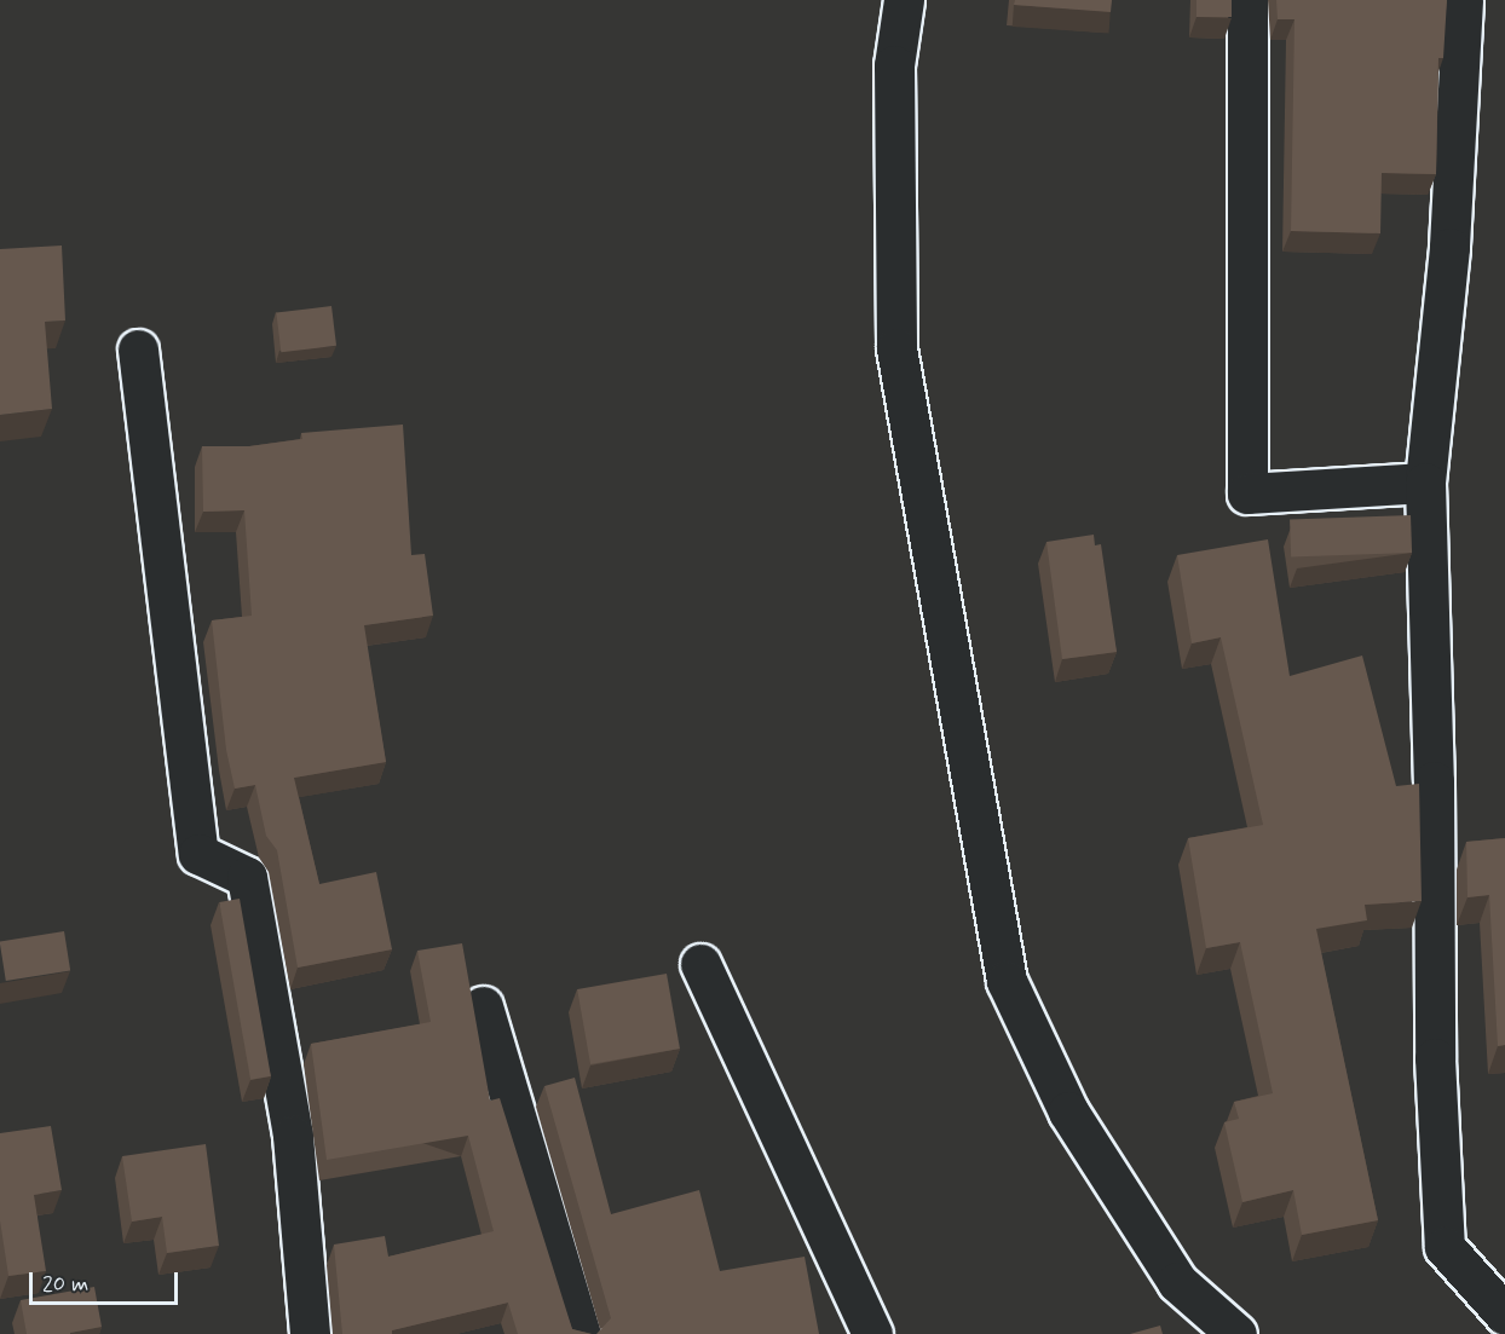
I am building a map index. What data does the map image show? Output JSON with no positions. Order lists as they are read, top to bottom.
{
  "scale_bar": "20 m"
}
